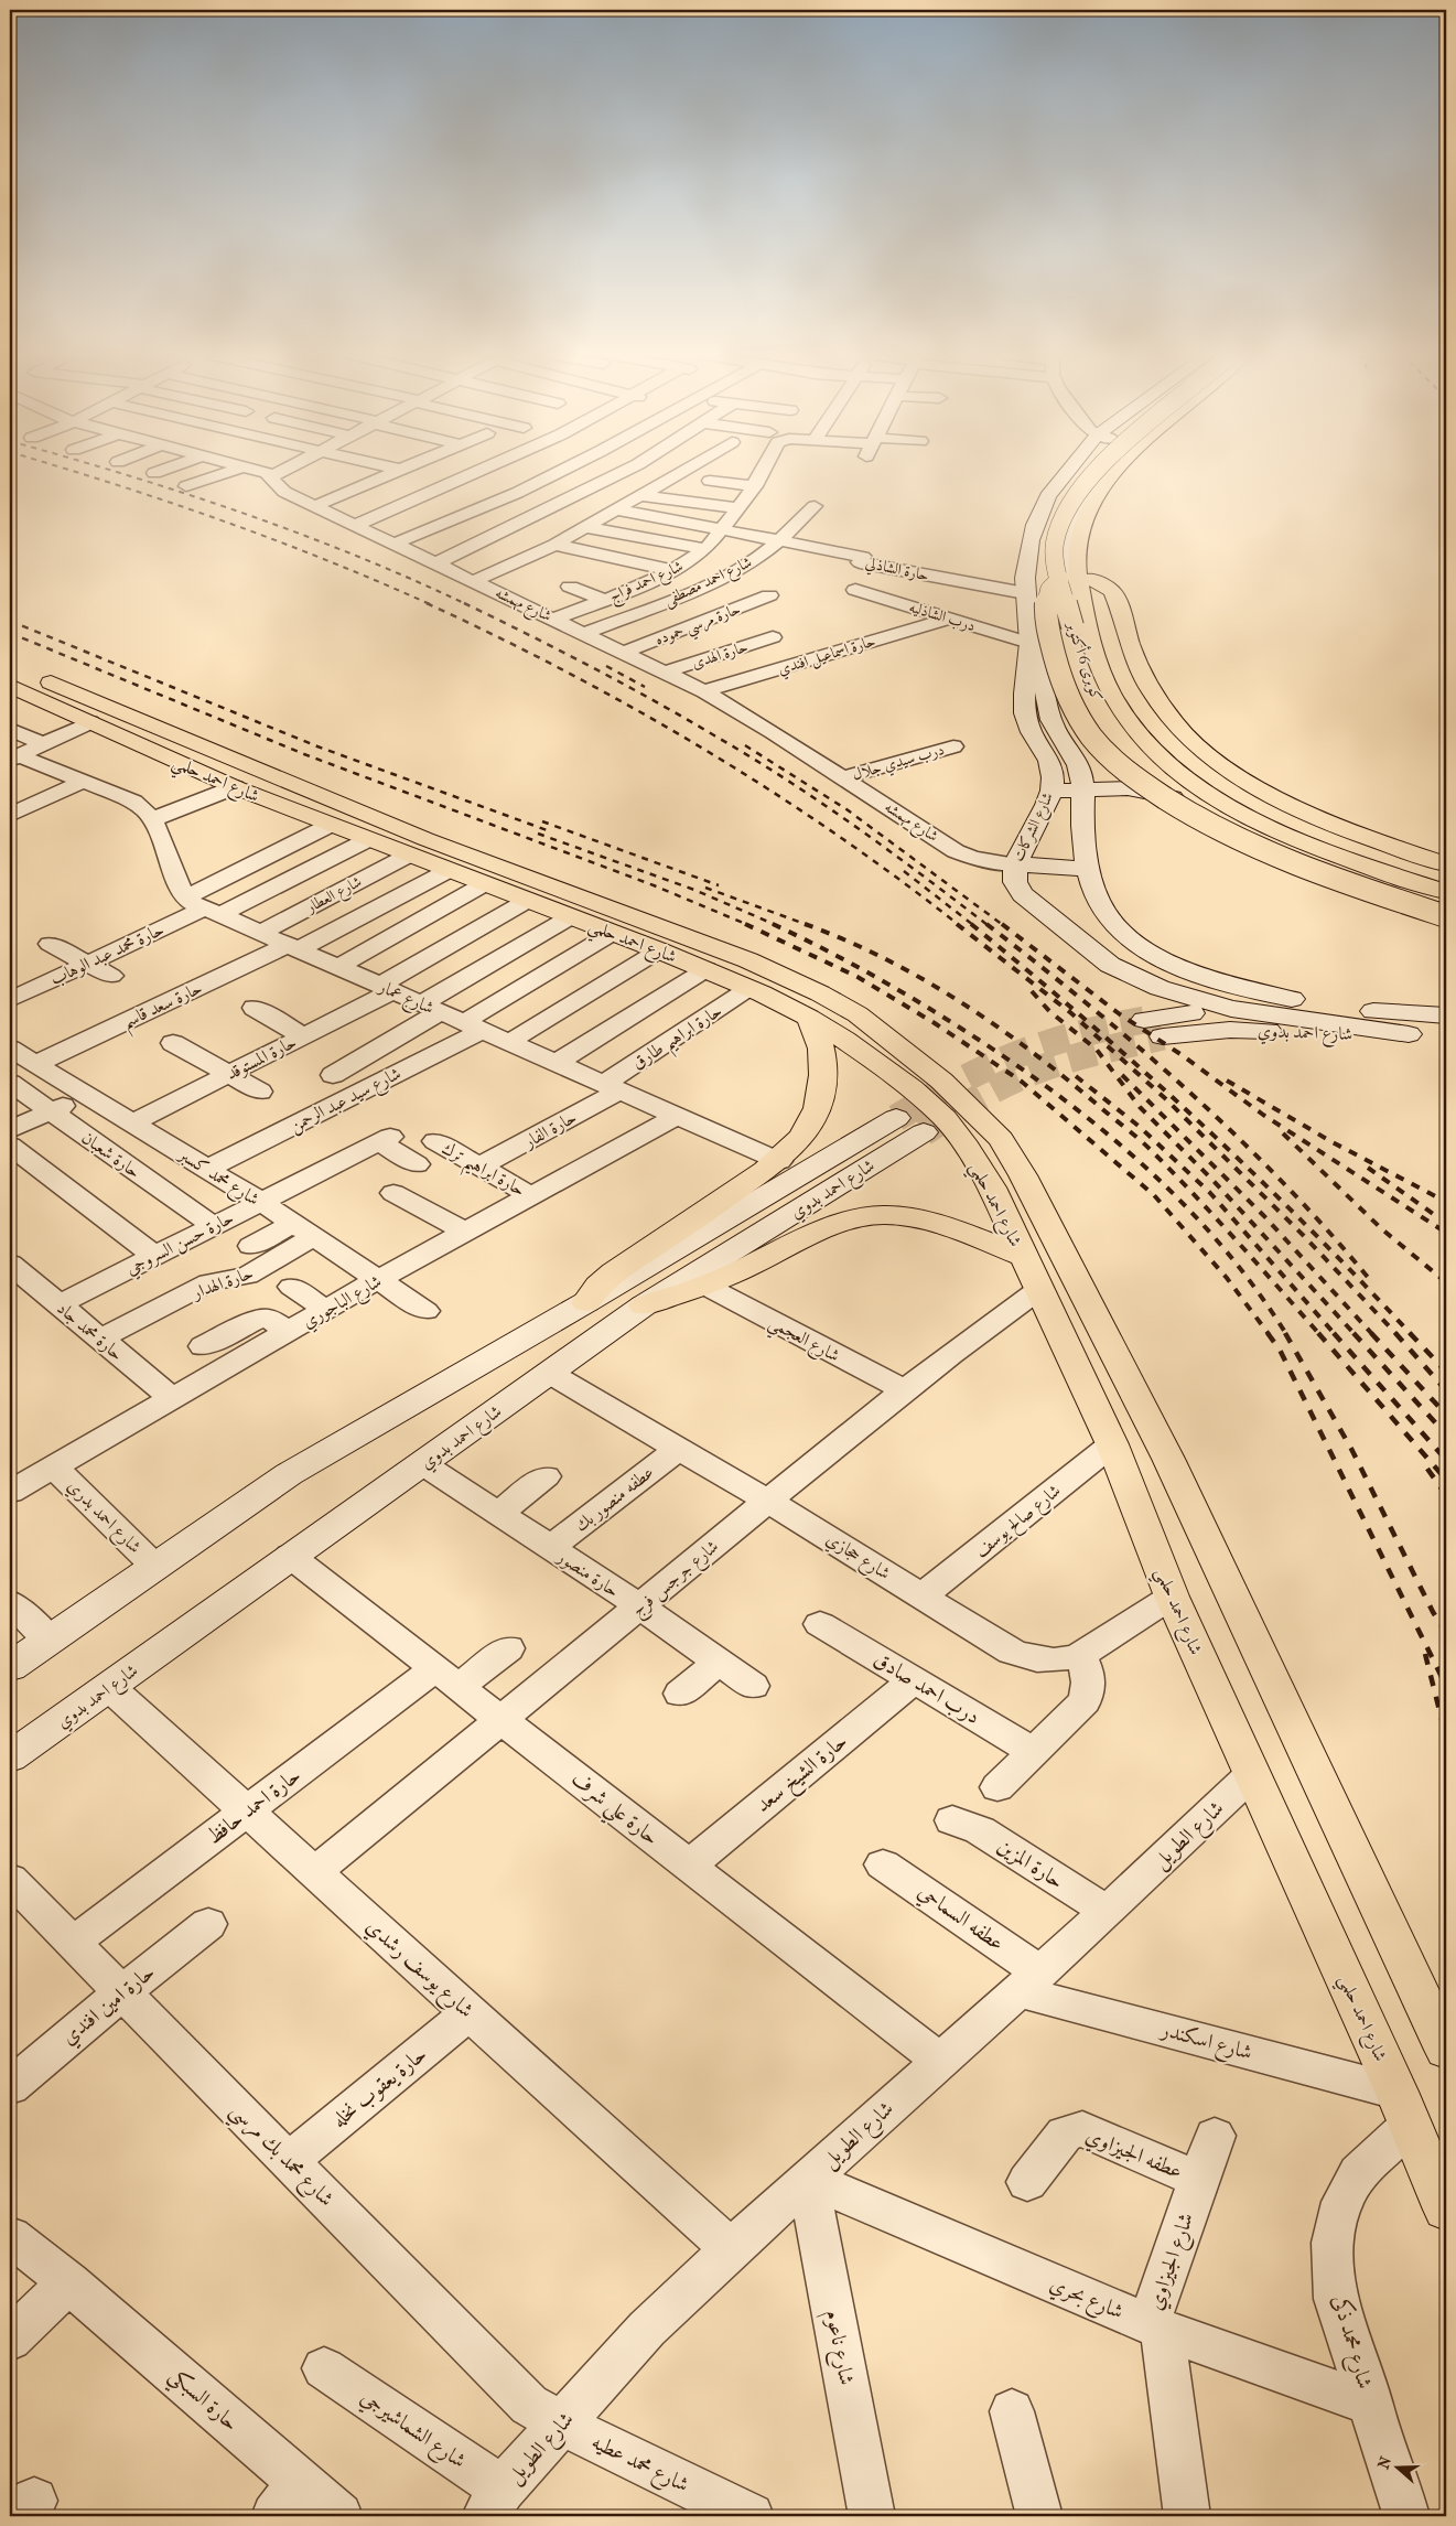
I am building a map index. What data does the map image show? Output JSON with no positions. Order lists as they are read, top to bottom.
{
  "streets": {
    "main road": [
      "كوبرى 6 أكتوبر",
      "شارع احمد حلمي",
      "شارع الشركات",
      "شارع احمد بدوي"
    ],
    "street": [
      "حارة الشاذلي",
      "شارع احمد فراج",
      "شارع احمد مصطفى",
      "شارع مهمشه",
      "درب الشاذليه",
      "حارة مرسي حموده",
      "حارة الهدى",
      "حارة اسماعيل افندي",
      "درب سيدي جلال",
      "شارع العطار",
      "حارة محمد عبد الوهاب",
      "شارع عمار",
      "حارة سعد قاسم",
      "حارة ابراهيم طارق",
      "حارة المستوقد",
      "شارع سيد عبد الرحمن",
      "حارة الفار",
      "حارة شعبان",
      "حارة ابراهيم ترك",
      "شارع محمد كسبر",
      "حارة حسن السروجي",
      "حارة الهدار",
      "شارع الباجوري",
      "حارة محمد جاد",
      "شارع العجمي",
      "عطفه منصور بك",
      "شارع احمد بدري",
      "شارع صالح يوسف",
      "شارع حجازي",
      "حارة منصور",
      "شارع جرجس فرج",
      "درب احمد صادق",
      "حارة الشيخ سعد",
      "حارة احمد حافظ",
      "حارة علي شرف",
      "شارع الطويل",
      "حارة المزين",
      "عطفه السماحي",
      "شارع يوسف رشدي",
      "حارة امين افندي",
      "شارع اسكندر",
      "حارة يعقوب نخله",
      "عطفه الجيزاوي",
      "شارع محمد بك مرسي",
      "شارع الجيزاوي",
      "شارع بحري",
      "شارع محمد ذكى",
      "شارع ناعوم",
      "حارة السبكي",
      "شارع الشماشيرجي",
      "شارع محمد عطيه"
    ]
  },
  "crossings": [
    ["حارة الشاذلي", "شارع احمد فراج"],
    ["حارة الشاذلي", "شارع احمد مصطفى"],
    ["حارة الشاذلي", "شارع الشركات"],
    ["شارع احمد فراج", "شارع مهمشه"],
    ["شارع احمد مصطفى", "شارع مهمشه"],
    ["شارع مهمشه", "حارة مرسي حموده"],
    ["شارع مهمشه", "حارة الهدى"],
    ["شارع مهمشه", "حارة اسماعيل افندي"],
    ["شارع مهمشه", "درب سيدي جلال"],
    ["شارع مهمشه", "شارع الشركات"],
    ["درب الشاذليه", "حارة اسماعيل افندي"],
    ["درب الشاذليه", "شارع الشركات"],
    ["شارع احمد حلمي", "شارع العطار"],
    ["شارع احمد حلمي", "حارة سعد قاسم"],
    ["شارع احمد حلمي", "حارة ابراهيم طارق"],
    ["شارع احمد حلمي", "حارة المستوقد"],
    ["شارع احمد حلمي", "شارع سيد عبد الرحمن"],
    ["شارع احمد حلمي", "شارع صالح يوسف"],
    ["شارع احمد حلمي", "شارع حجازي"],
    ["شارع احمد حلمي", "شارع جرجس فرج"],
    ["شارع احمد حلمي", "شارع الطويل"],
    ["شارع احمد حلمي", "شارع اسكندر"],
    ["شارع احمد حلمي", "شارع محمد ذكى"],
    ["شارع الشركات", "شارع احمد بدوي"],
    ["شارع العطار", "شارع عمار"],
    ["حارة محمد عبد الوهاب", "شارع عمار"],
    ["شارع عمار", "حارة سعد قاسم"],
    ["شارع عمار", "حارة ابراهيم طارق"],
    ["شارع عمار", "حارة المستوقد"],
    ["شارع عمار", "شارع سيد عبد الرحمن"],
    ["شارع عمار", "حارة الفار"],
    ["شارع عمار", "شارع الباجوري"],
    ["حارة سعد قاسم", "شارع محمد كسبر"],
    ["شارع احمد بدوي", "شارع احمد بدري"],
    ["شارع احمد بدوي", "شارع حجازي"],
    ["شارع احمد بدوي", "حارة منصور"],
    ["شارع احمد بدوي", "حارة علي شرف"],
    ["شارع احمد بدوي", "شارع يوسف رشدي"],
    ["حارة ابراهيم طارق", "حارة الفار"],
    ["حارة المستوقد", "شارع محمد كسبر"],
    ["شارع سيد عبد الرحمن", "شارع محمد كسبر"],
    ["حارة الفار", "حارة ابراهيم ترك"],
    ["حارة شعبان", "حارة حسن السروجي"],
    ["حارة ابراهيم ترك", "شارع الباجوري"],
    ["شارع محمد كسبر", "حارة حسن السروجي"],
    ["شارع محمد كسبر", "حارة الهدار"],
    ["شارع محمد كسبر", "شارع الباجوري"],
    ["حارة حسن السروجي", "حارة محمد جاد"],
    ["حارة الهدار", "حارة محمد جاد"],
    ["شارع الباجوري", "حارة محمد جاد"],
    ["شارع الباجوري", "شارع احمد بدري"],
    ["شارع العجمي", "شارع جرجس فرج"],
    ["عطفه منصور بك", "شارع حجازي"],
    ["عطفه منصور بك", "حارة منصور"],
    ["شارع صالح يوسف", "شارع حجازي"],
    ["شارع حجازي", "شارع جرجس فرج"],
    ["حارة منصور", "شارع جرجس فرج"],
    ["شارع جرجس فرج", "حارة علي شرف"],
    ["شارع جرجس فرج", "شارع يوسف رشدي"],
    ["درب احمد صادق", "حارة الشيخ سعد"],
    ["حارة الشيخ سعد", "حارة علي شرف"],
    ["حارة احمد حافظ", "حارة علي شرف"],
    ["حارة احمد حافظ", "شارع يوسف رشدي"],
    ["حارة احمد حافظ", "شارع محمد بك مرسي"],
    ["حارة علي شرف", "شارع الطويل"],
    ["شارع الطويل", "حارة المزين"],
    ["شارع الطويل", "عطفه السماحي"],
    ["شارع الطويل", "شارع يوسف رشدي"],
    ["شارع الطويل", "شارع اسكندر"],
    ["شارع الطويل", "شارع محمد بك مرسي"],
    ["شارع الطويل", "شارع بحري"],
    ["شارع الطويل", "شارع ناعوم"],
    ["شارع الطويل", "شارع الشماشيرجي"],
    ["شارع الطويل", "شارع محمد عطيه"],
    ["عطفه السماحي", "شارع اسكندر"],
    ["شارع يوسف رشدي", "حارة يعقوب نخله"],
    ["حارة امين افندي", "شارع محمد بك مرسي"],
    ["شارع اسكندر", "شارع محمد ذكى"],
    ["حارة يعقوب نخله", "شارع محمد بك مرسي"],
    ["عطفه الجيزاوي", "شارع الجيزاوي"],
    ["شارع محمد بك مرسي", "شارع محمد عطيه"],
    ["شارع الجيزاوي", "شارع بحري"],
    ["شارع بحري", "شارع محمد ذكى"],
    ["شارع بحري", "شارع ناعوم"]
  ],
  "north": "left"
}
